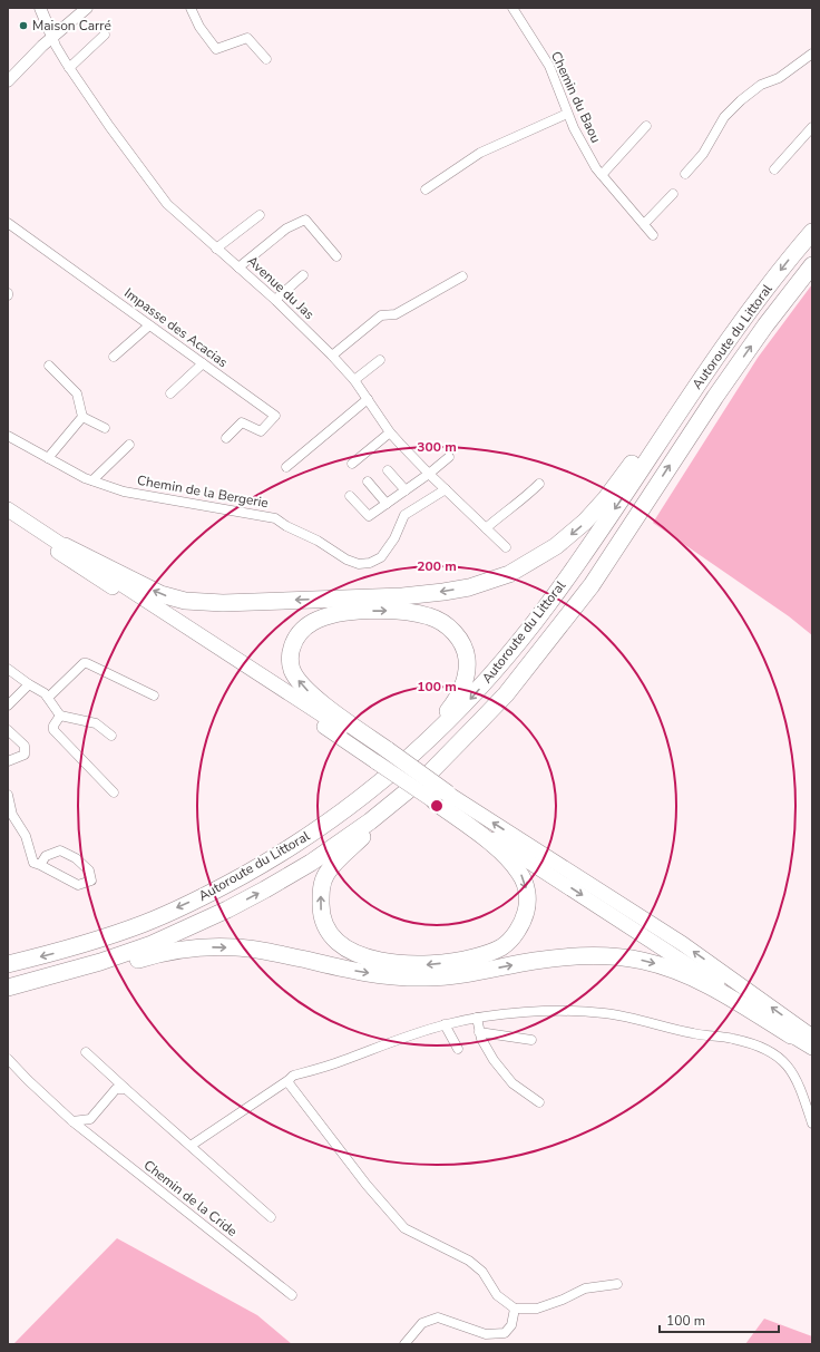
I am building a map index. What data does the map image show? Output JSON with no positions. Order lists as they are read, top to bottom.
{
  "streets": {
    "highway": ["Autoroute du Littoral"],
    "street": [
      "Chemin du Baou",
      "Avenue du Jas",
      "Impasse des Acacias",
      "Chemin de la Bergerie",
      "Chemin de la Cride"
    ]
  },
  "crossings": [
    ["Avenue du Jas", "Chemin de la Bergerie"]
  ],
  "places": ["Maison Carré"],
  "scale_bar": "100 m",
  "rings": ["300 m", "200 m", "100 m"]
}
